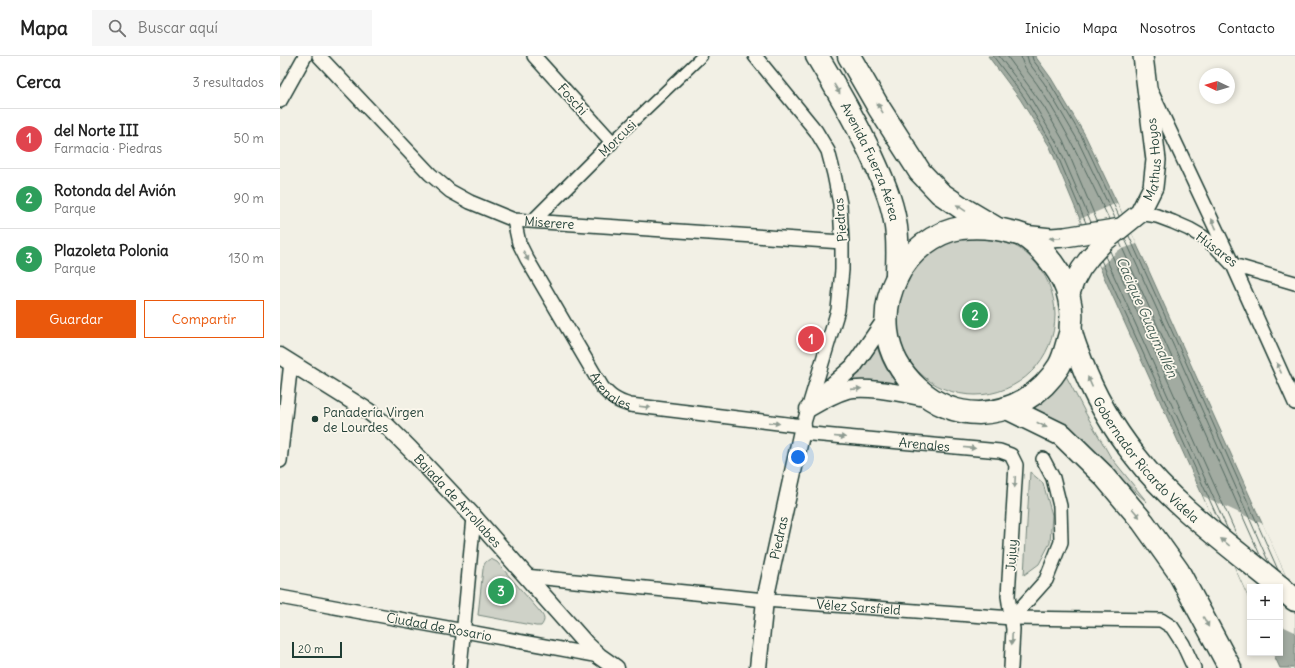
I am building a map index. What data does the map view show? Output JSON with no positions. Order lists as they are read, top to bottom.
{
  "streets": {
    "highway": ["Avenida Fuerza Aérea", "Gobernador Ricardo Videla"],
    "main road": ["Mathus Hoyos"],
    "street": [
      "Foschi",
      "Morcusi",
      "Piedras",
      "Miserere",
      "Húsares",
      "Arenales",
      "Bajada de Arrollabes",
      "Jujuy",
      "Vélez Sarsfield",
      "Ciudad de Rosario"
    ]
  },
  "crossings": [
    ["Foschi", "Morcusi"],
    ["Morcusi", "Miserere"],
    ["Mathus Hoyos", "Húsares"],
    ["Mathus Hoyos", "Gobernador Ricardo Videla"],
    ["Piedras", "Miserere"],
    ["Piedras", "Arenales"],
    ["Piedras", "Vélez Sarsfield"],
    ["Miserere", "Arenales"],
    ["Arenales", "Jujuy"],
    ["Bajada de Arrollabes", "Vélez Sarsfield"],
    ["Bajada de Arrollabes", "Ciudad de Rosario"],
    ["Jujuy", "Vélez Sarsfield"]
  ],
  "one_way": ["Arenales", "Jujuy"],
  "water": ["Cacique Guaymallén"],
  "places": ["Panadería Virgen de Lourdes"],
  "scale_bar": "20 m",
  "north": "left",
  "page": {
    "header": "Mapa",
    "search": "Buscar aquí",
    "nav": [
      "Inicio",
      "Mapa",
      "Nosotros",
      "Contacto"
    ],
    "heading": ["Cerca", "3 resultados"],
    "list": [
      {
        "mark": "1",
        "name": "del Norte III",
        "note": "Farmacia · Piedras",
        "value": "50 m"
      },
      {
        "mark": "2",
        "name": "Rotonda del Avión",
        "note": "Parque",
        "value": "90 m"
      },
      {
        "mark": "3",
        "name": "Plazoleta Polonia",
        "note": "Parque",
        "value": "130 m"
      }
    ],
    "buttons": ["Guardar", "Compartir"],
    "pins": ["2", "1", "3"],
    "map_buttons": ["+", "−"],
    "scale": "20 m"
  }
}
